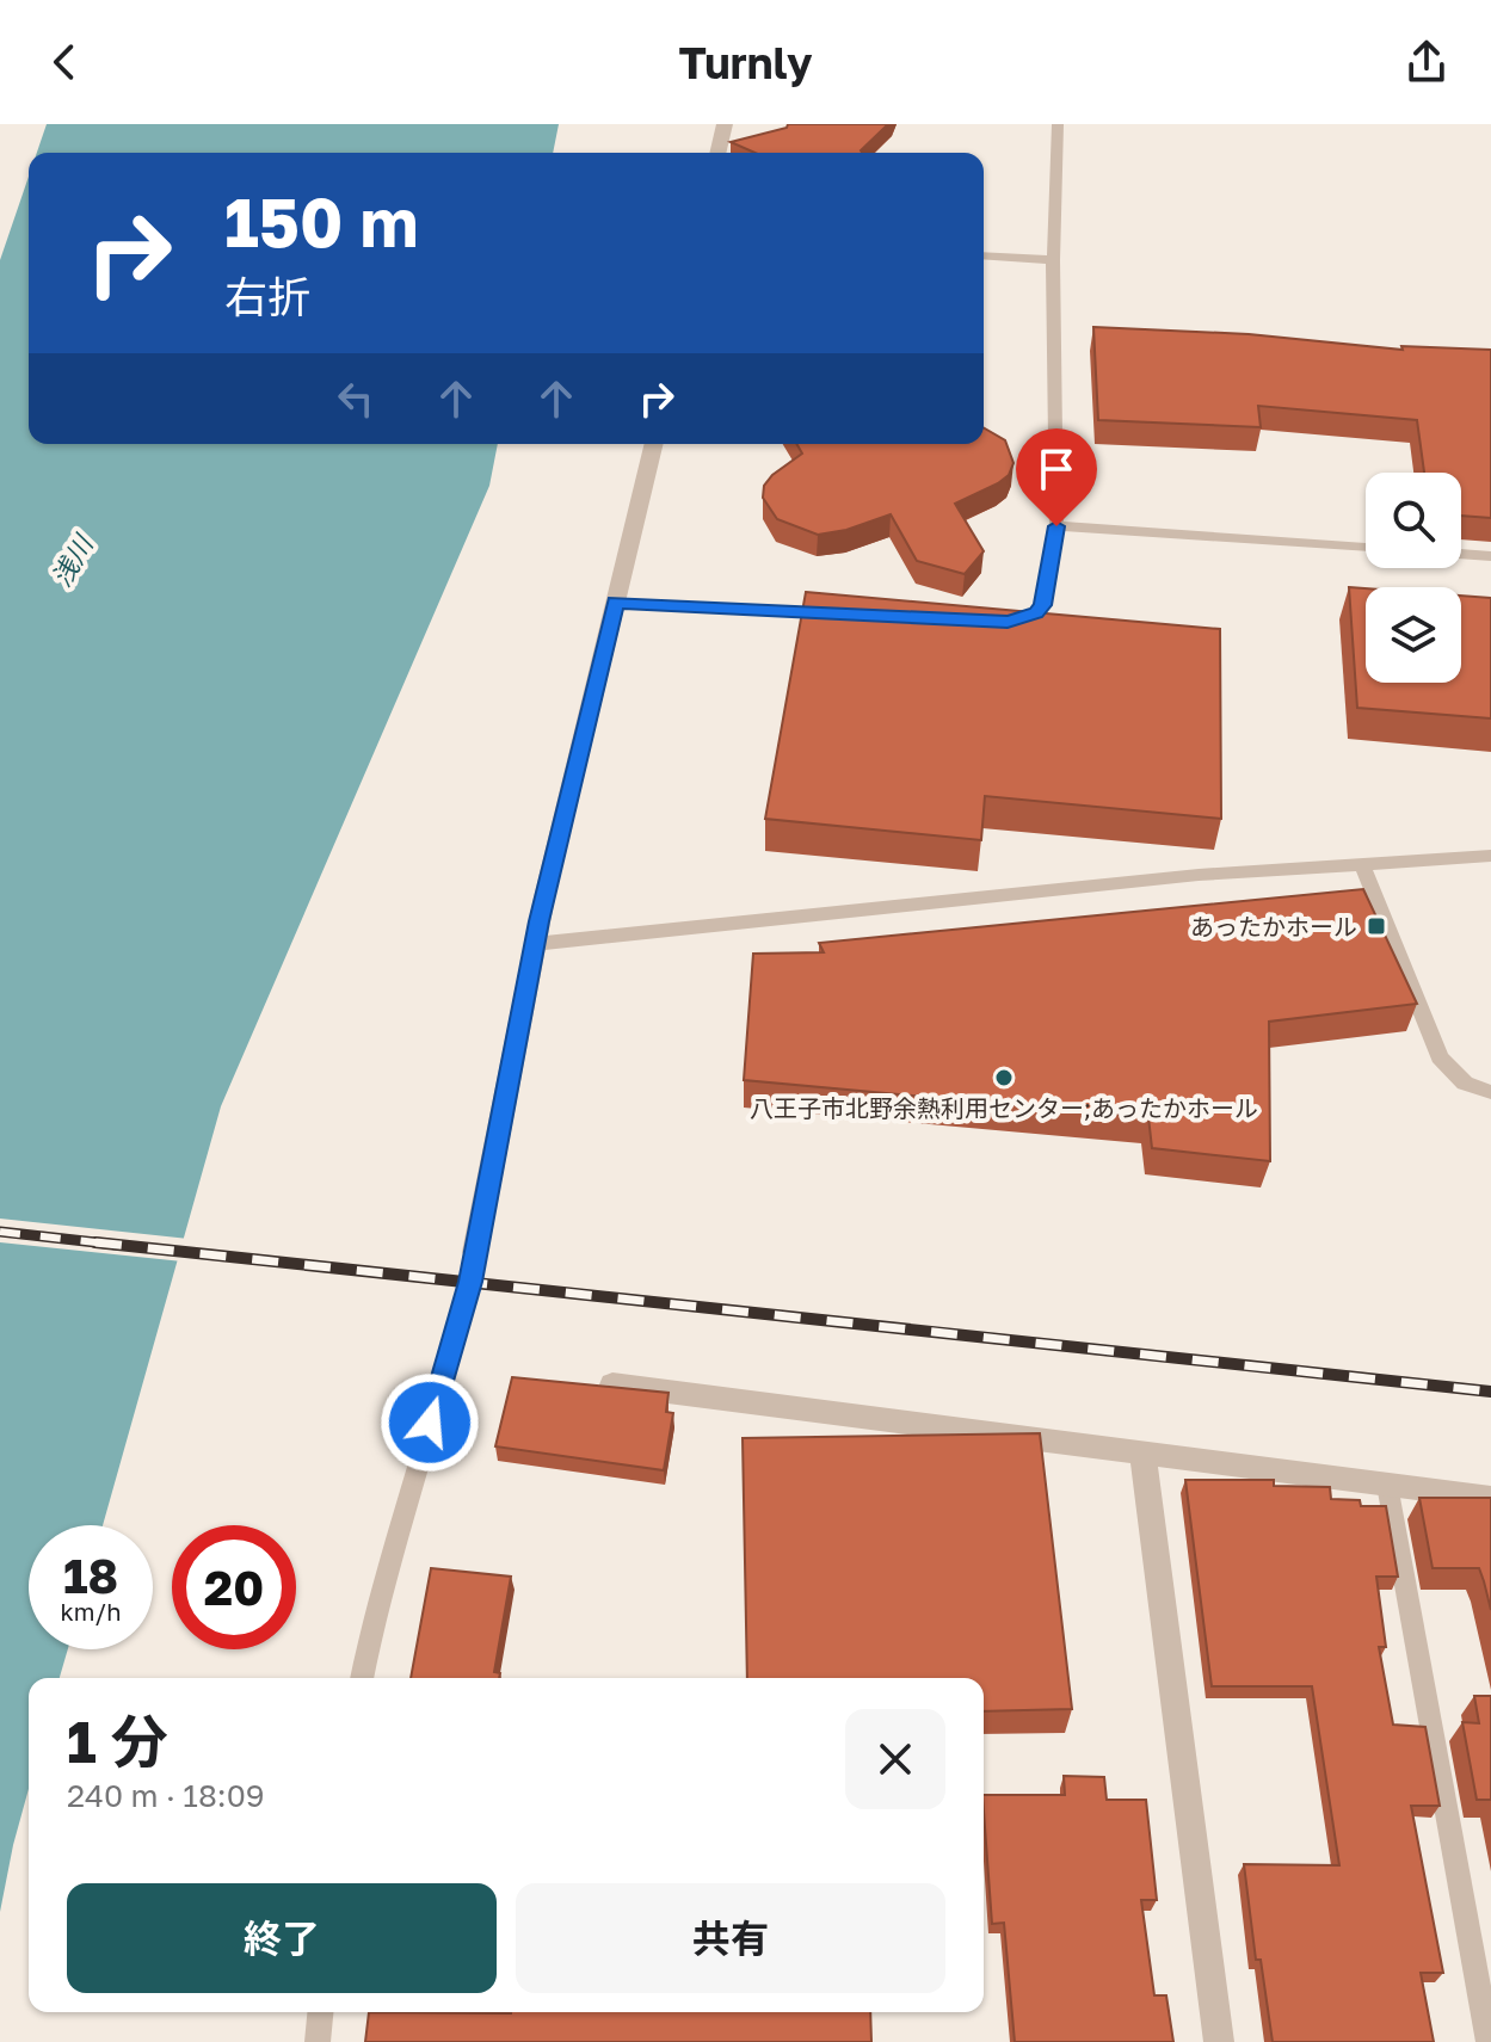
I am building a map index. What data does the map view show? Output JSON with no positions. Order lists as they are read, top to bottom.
{
  "water": ["浅川"],
  "places": {
    "transit": ["あったかホール"],
    "other": ["八王子市北野余熱利用センター;あったかホール"]
  },
  "page": {
    "header": "Turnly",
    "turn": ["150 m", "右折"],
    "speed": "18 km/h",
    "limit": "20",
    "heading": ["1 分", "240 m · 18:09"],
    "buttons": ["終了", "共有"]
  }
}
